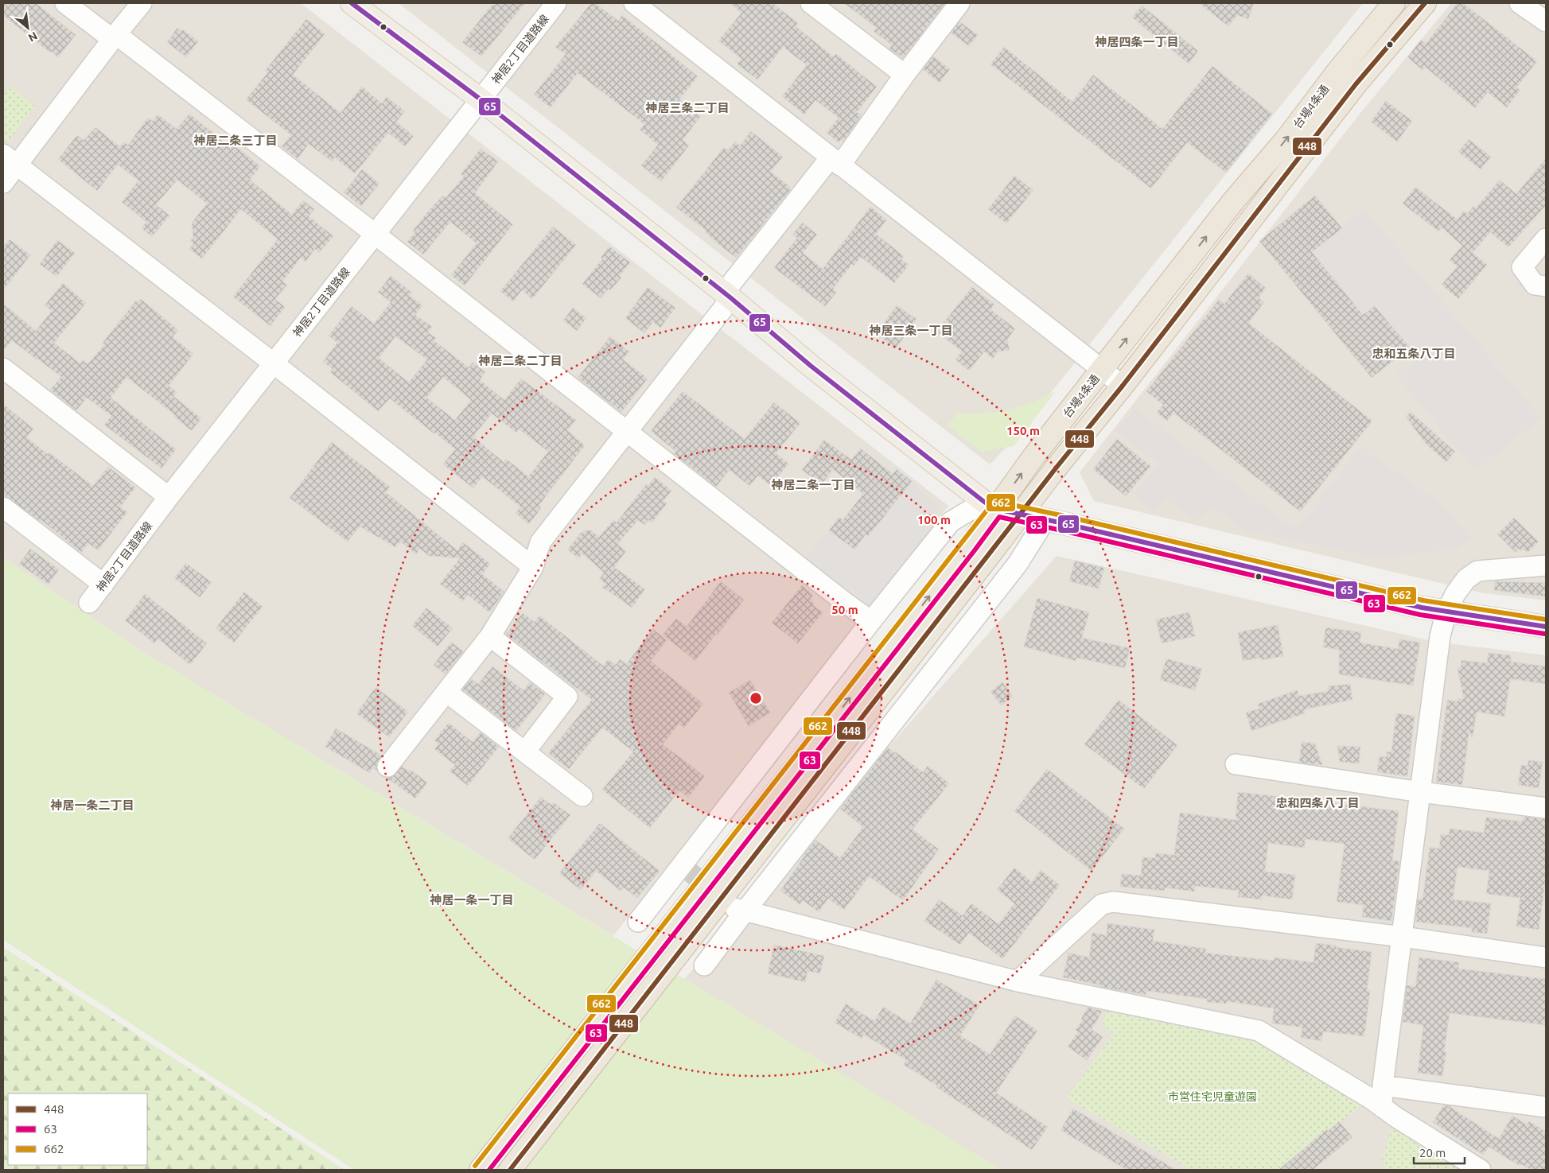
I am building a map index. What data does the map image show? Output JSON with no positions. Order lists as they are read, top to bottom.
{
  "streets": {
    "highway": ["台場4条通"],
    "street": ["神居2丁目道路線"]
  },
  "districts": [
    "神居四条一丁目",
    "神居三条二丁目",
    "神居二条三丁目",
    "神居三条一丁目",
    "忠和五条八丁目",
    "神居二条二丁目",
    "神居二条一丁目",
    "忠和四条八丁目",
    "神居一条二丁目",
    "神居一条一丁目"
  ],
  "parks": ["市営住宅児童遊園"],
  "lines": [
    "transit line 448",
    "transit line 65",
    "transit line 662",
    "transit line 63"
  ],
  "legend": ["448", "63", "662"],
  "scale_bar": "20 m",
  "north": "bottom right",
  "rings": ["150 m", "100 m", "50 m"]
}
